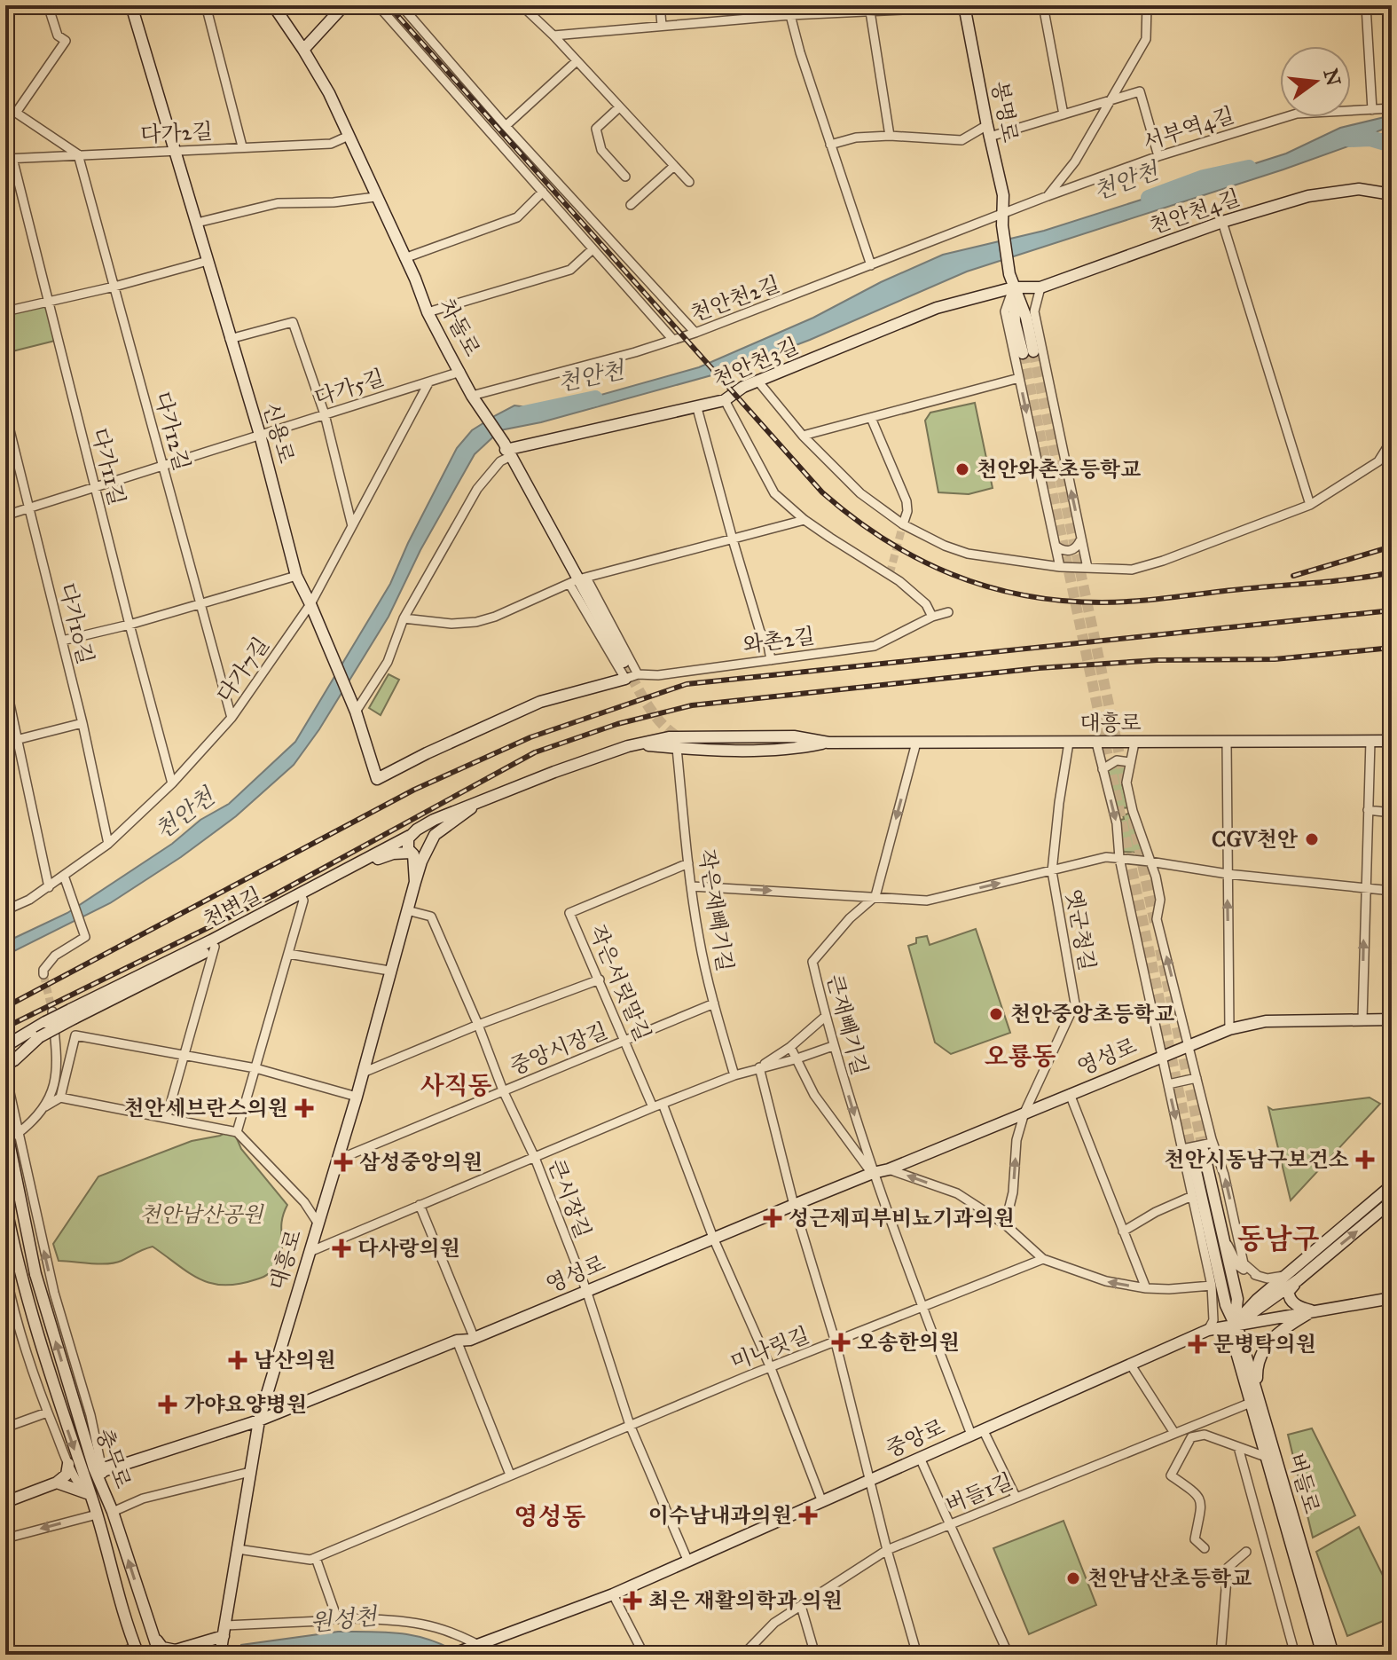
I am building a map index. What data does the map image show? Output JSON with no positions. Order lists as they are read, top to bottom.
{
  "streets": {
    "street": [
      "봉명로",
      "서부역4길",
      "다가2길",
      "천안천4길",
      "천안천2길",
      "차돌로",
      "천안천3길",
      "다가5길",
      "다가12길",
      "신용로",
      "다가11길",
      "다가10길",
      "와촌2길",
      "다가7길",
      "대흥로",
      "천변길",
      "작은재빼기길",
      "옛군청길",
      "작은서릿말길",
      "큰재빼기길",
      "중앙시장길",
      "영성로",
      "큰시장길",
      "미나릿길",
      "중앙로",
      "충무로",
      "버들로",
      "버들1길"
    ]
  },
  "crossings": [
    ["봉명로", "서부역4길"],
    ["봉명로", "천안천4길"],
    ["봉명로", "천안천2길"],
    ["봉명로", "천안천3길"],
    ["서부역4길", "천안천2길"],
    ["다가2길", "차돌로"],
    ["다가2길", "다가12길"],
    ["다가2길", "신용로"],
    ["다가2길", "다가11길"],
    ["천안천4길", "천안천3길"],
    ["천안천2길", "차돌로"],
    ["차돌로", "천안천3길"],
    ["차돌로", "다가5길"],
    ["다가5길", "다가12길"],
    ["다가5길", "신용로"],
    ["다가5길", "다가11길"],
    ["다가5길", "다가10길"],
    ["다가5길", "다가7길"],
    ["다가12길", "다가7길"],
    ["신용로", "와촌2길"],
    ["신용로", "다가7길"],
    ["다가11길", "다가7길"],
    ["다가10길", "다가7길"],
    ["대흥로", "천변길"],
    ["대흥로", "작은재빼기길"],
    ["대흥로", "옛군청길"],
    ["대흥로", "중앙시장길"],
    ["대흥로", "영성로"],
    ["대흥로", "큰시장길"],
    ["작은재빼기길", "작은서릿말길"],
    ["작은재빼기길", "중앙시장길"],
    ["옛군청길", "영성로"],
    ["작은서릿말길", "중앙시장길"],
    ["큰재빼기길", "영성로"],
    ["중앙시장길", "큰시장길"],
    ["영성로", "큰시장길"],
    ["큰시장길", "미나릿길"],
    ["큰시장길", "중앙로"],
    ["중앙로", "버들로"],
    ["버들로", "버들1길"]
  ],
  "districts": [
    "오룡동",
    "사직동",
    "동남구",
    "영성동"
  ],
  "water": ["천안천", "원성천"],
  "parks": ["천안남산공원"],
  "places": {
    "other": [
      "천안와촌초등학교",
      "CGV천안",
      "천안중앙초등학교",
      "천안남산초등학교"
    ],
    "health": [
      "천안세브란스의원",
      "천안시동남구보건소",
      "삼성중앙의원",
      "성근제피부비뇨기과의원",
      "다사랑의원",
      "오송한의원",
      "문병탁의원",
      "남산의원",
      "가야요양병원",
      "이수남내과의원",
      "최은 재활의학과 의원"
    ]
  },
  "north": "right"
}
